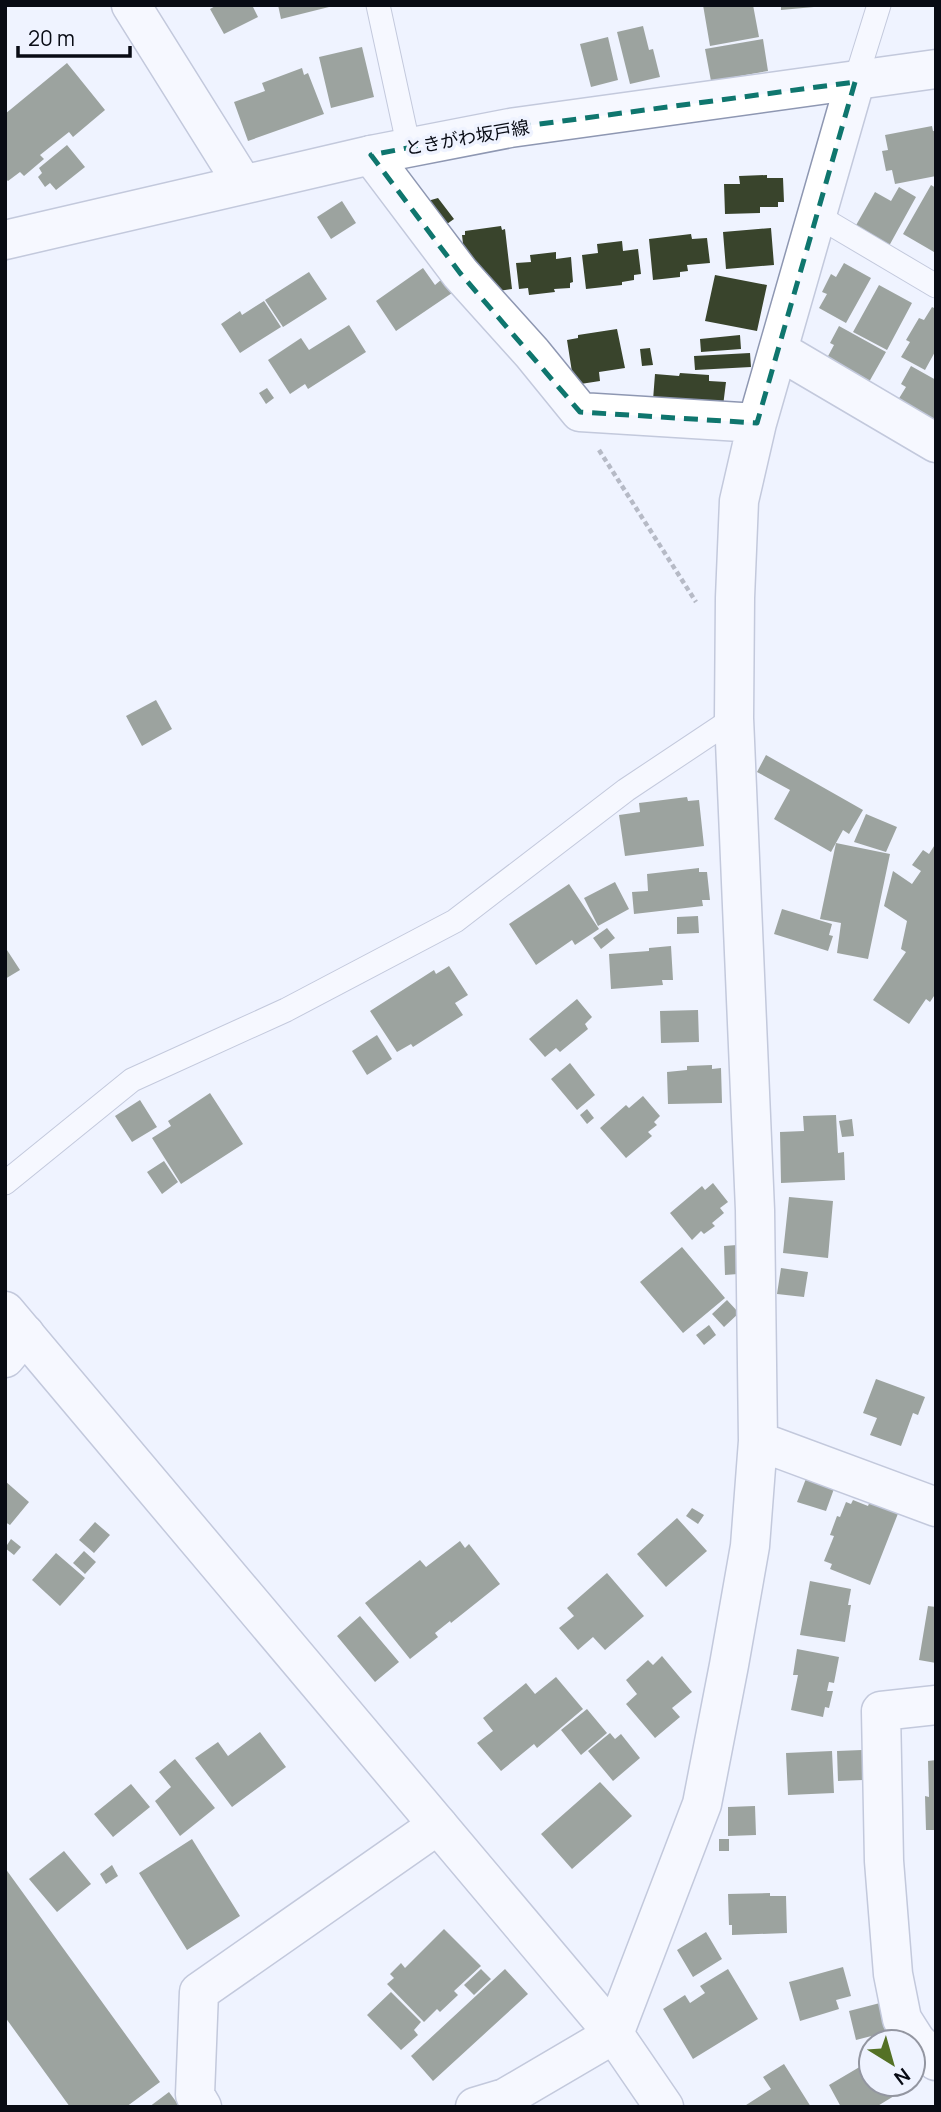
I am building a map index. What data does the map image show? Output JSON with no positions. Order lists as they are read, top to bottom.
{
  "streets": {
    "street": ["ときがわ坂戸線"]
  },
  "scale_bar": "20 m",
  "north": "bottom right"
}
